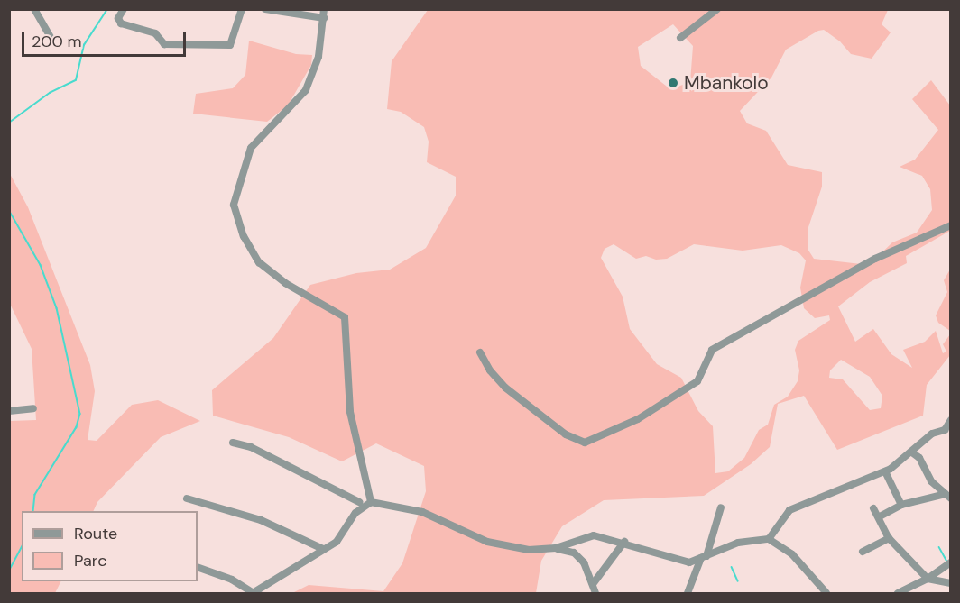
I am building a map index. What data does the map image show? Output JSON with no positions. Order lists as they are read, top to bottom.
{
  "places": ["Mbankolo"],
  "legend": ["Route", "Parc"],
  "scale_bar": "200 m"
}
